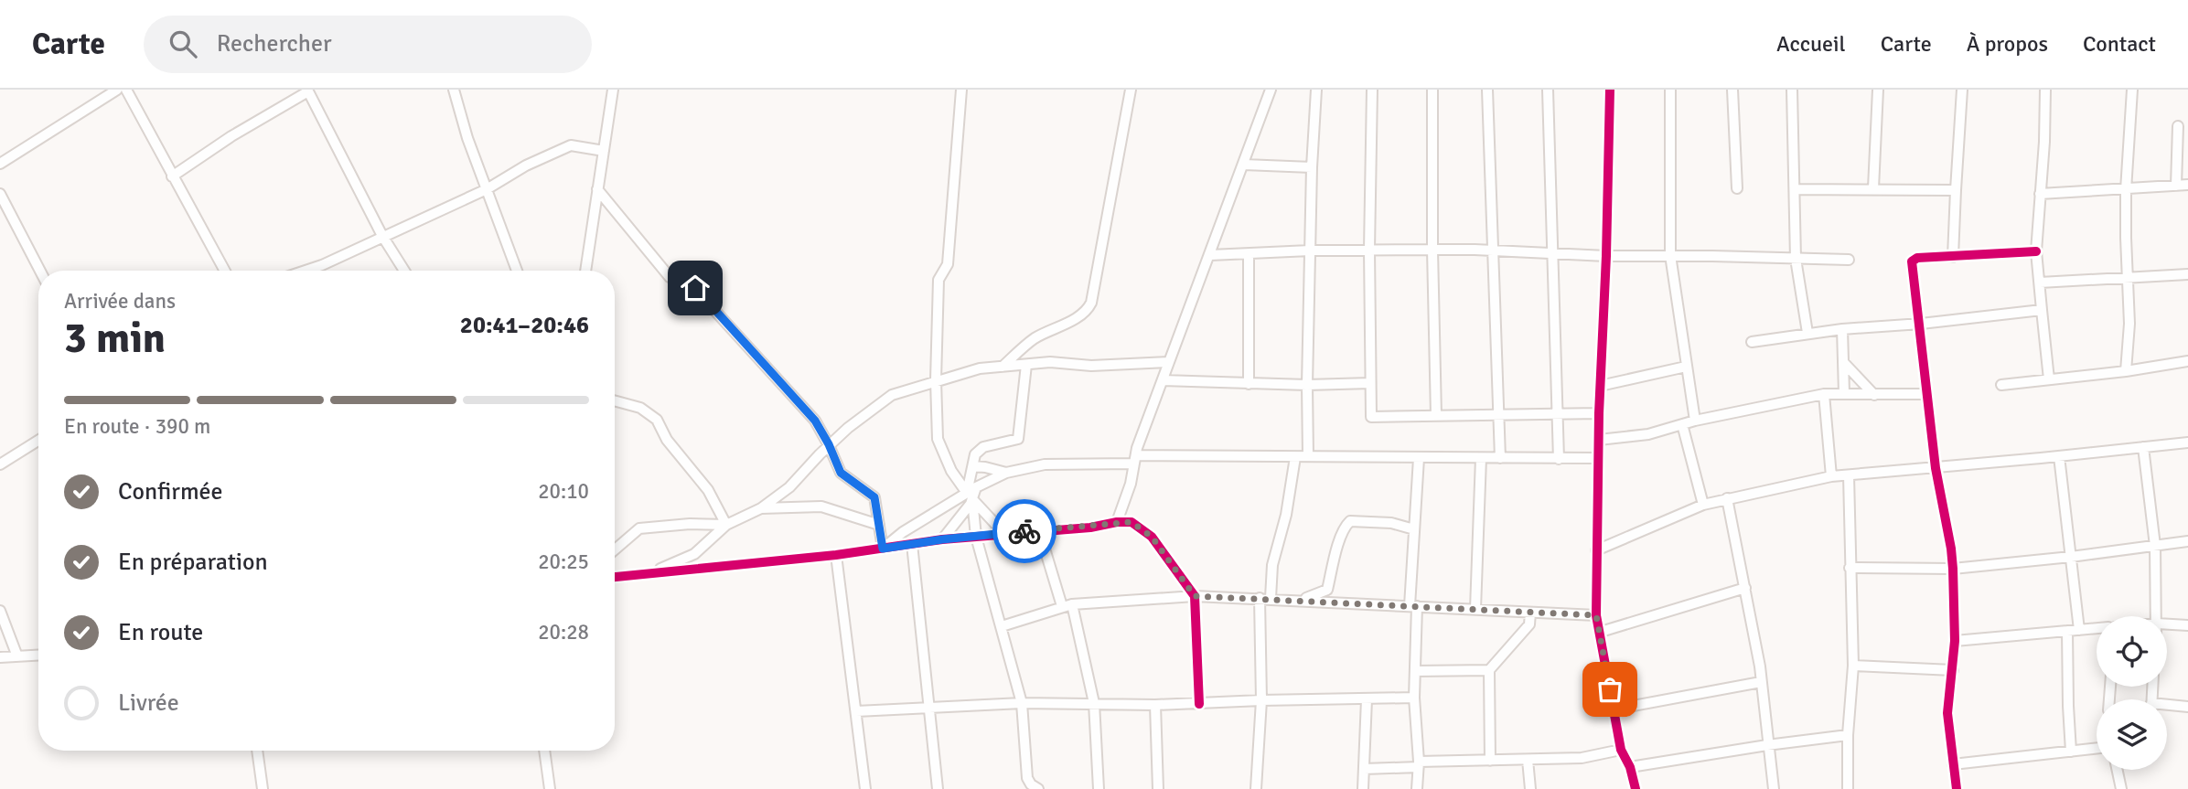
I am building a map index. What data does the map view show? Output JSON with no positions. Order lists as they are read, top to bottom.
{
  "page": {
    "header": "Carte",
    "search": "Rechercher",
    "nav": [
      "Accueil",
      "Carte",
      "À propos",
      "Contact"
    ],
    "heading": ["3 min", "Arrivée dans", "20:41–20:46"],
    "bar": "En route · 390 m",
    "list": [
      ["Confirmée", "20:10"],
      ["En préparation", "20:25"],
      ["En route", "20:28"],
      "Livrée"
    ]
  }
}
